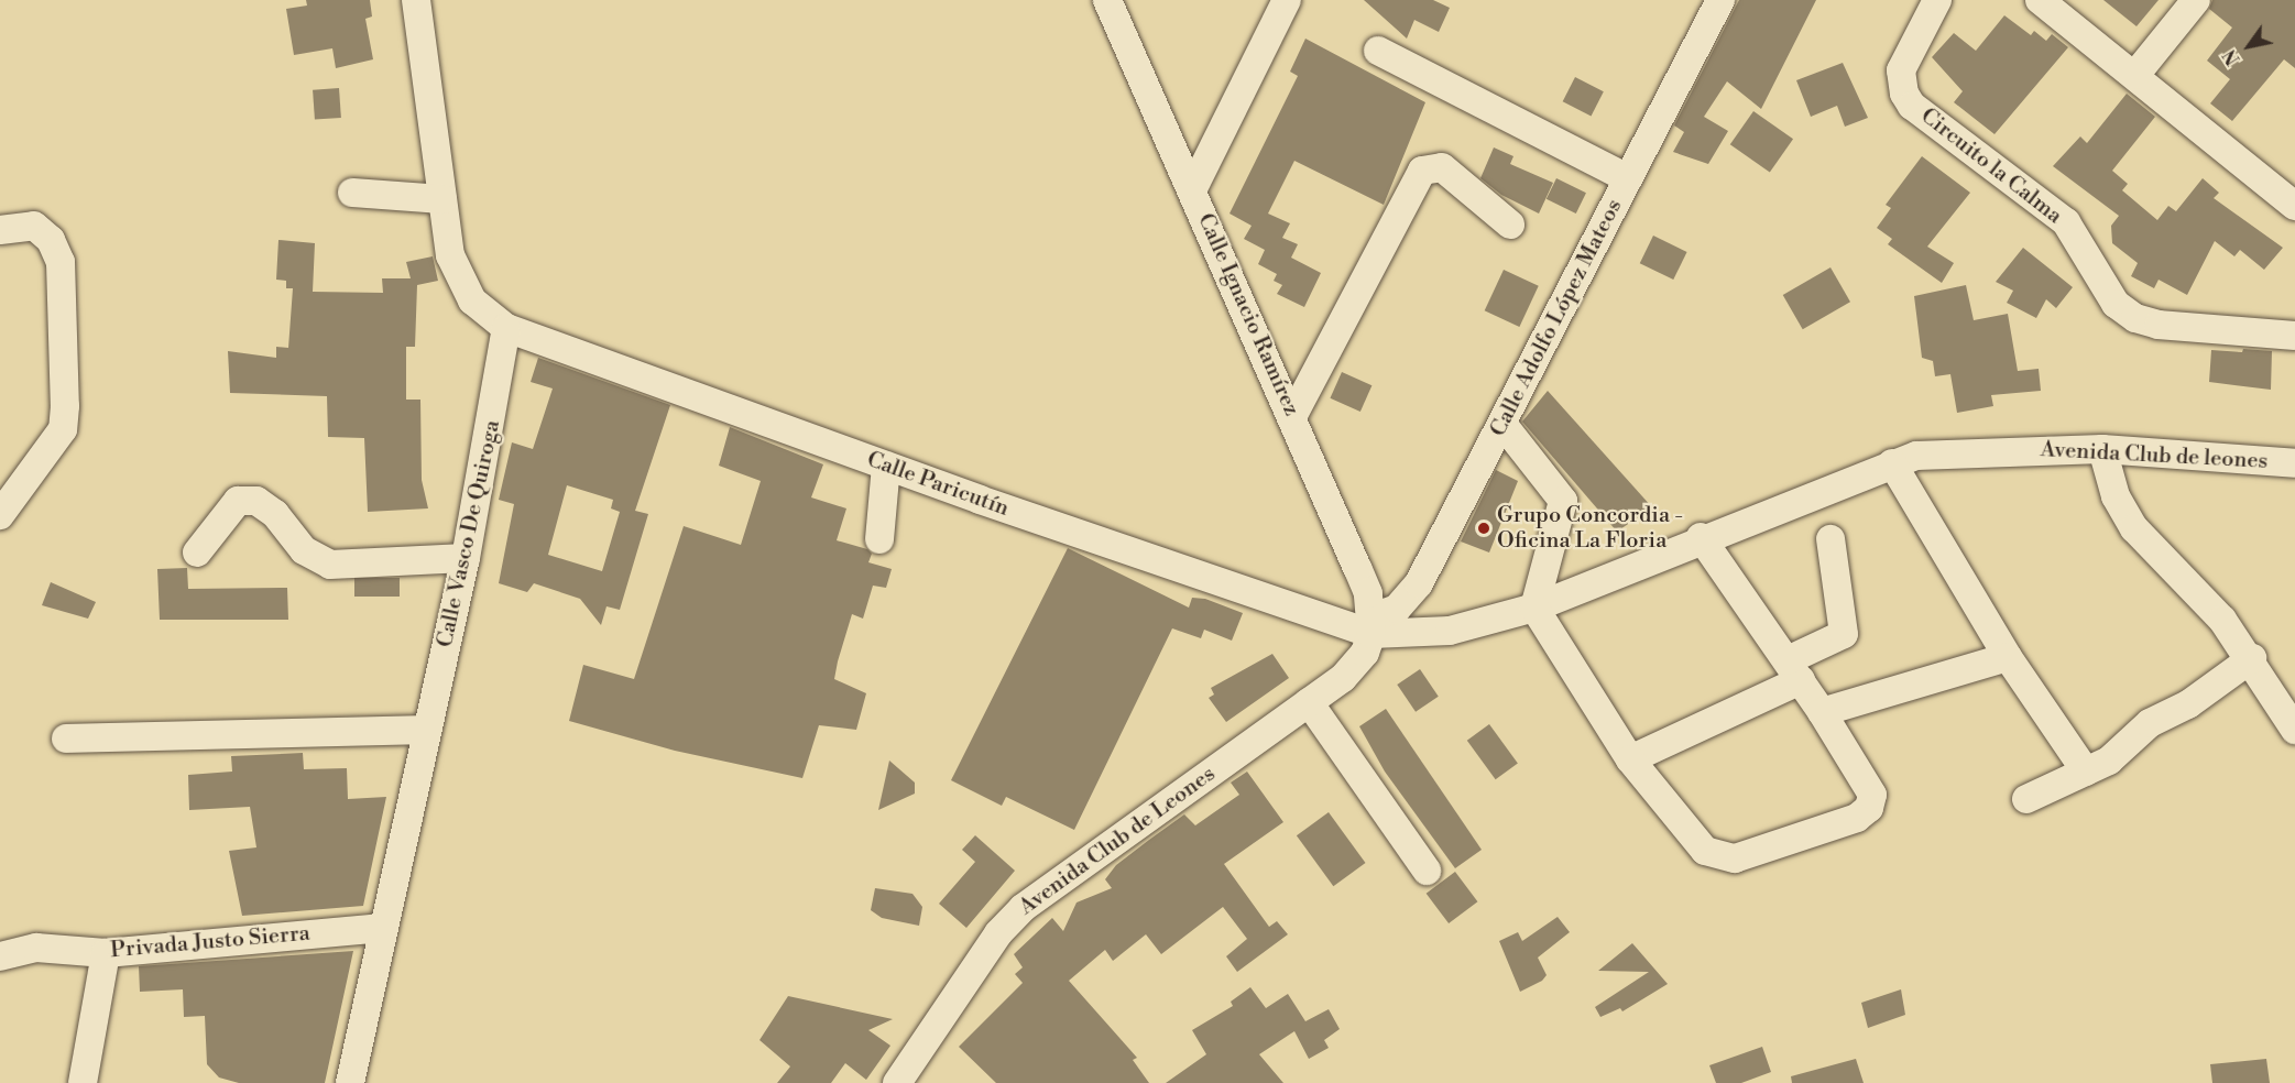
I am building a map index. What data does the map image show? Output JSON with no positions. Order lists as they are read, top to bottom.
{
  "streets": {
    "street": [
      "Circuito la Calma",
      "Calle Ignacio Ramírez",
      "Calle Adolfo López Mateos",
      "Avenida Club de leones",
      "Calle Paricutín",
      "Calle Vasco De Quiroga",
      "Avenida Club de Leones",
      "Privada Justo Sierra"
    ]
  },
  "crossings": [
    ["Calle Ignacio Ramírez", "Calle Adolfo López Mateos"],
    ["Calle Ignacio Ramírez", "Avenida Club de leones"],
    ["Calle Ignacio Ramírez", "Calle Paricutín"],
    ["Calle Ignacio Ramírez", "Avenida Club de Leones"],
    ["Calle Adolfo López Mateos", "Avenida Club de leones"],
    ["Calle Adolfo López Mateos", "Calle Paricutín"],
    ["Calle Adolfo López Mateos", "Avenida Club de Leones"],
    ["Avenida Club de leones", "Calle Paricutín"],
    ["Avenida Club de leones", "Avenida Club de Leones"],
    ["Calle Paricutín", "Calle Vasco De Quiroga"],
    ["Calle Paricutín", "Avenida Club de Leones"],
    ["Calle Vasco De Quiroga", "Privada Justo Sierra"]
  ],
  "places": ["Grupo Concordia - Oficina La Floria"],
  "north": "bottom left"
}
